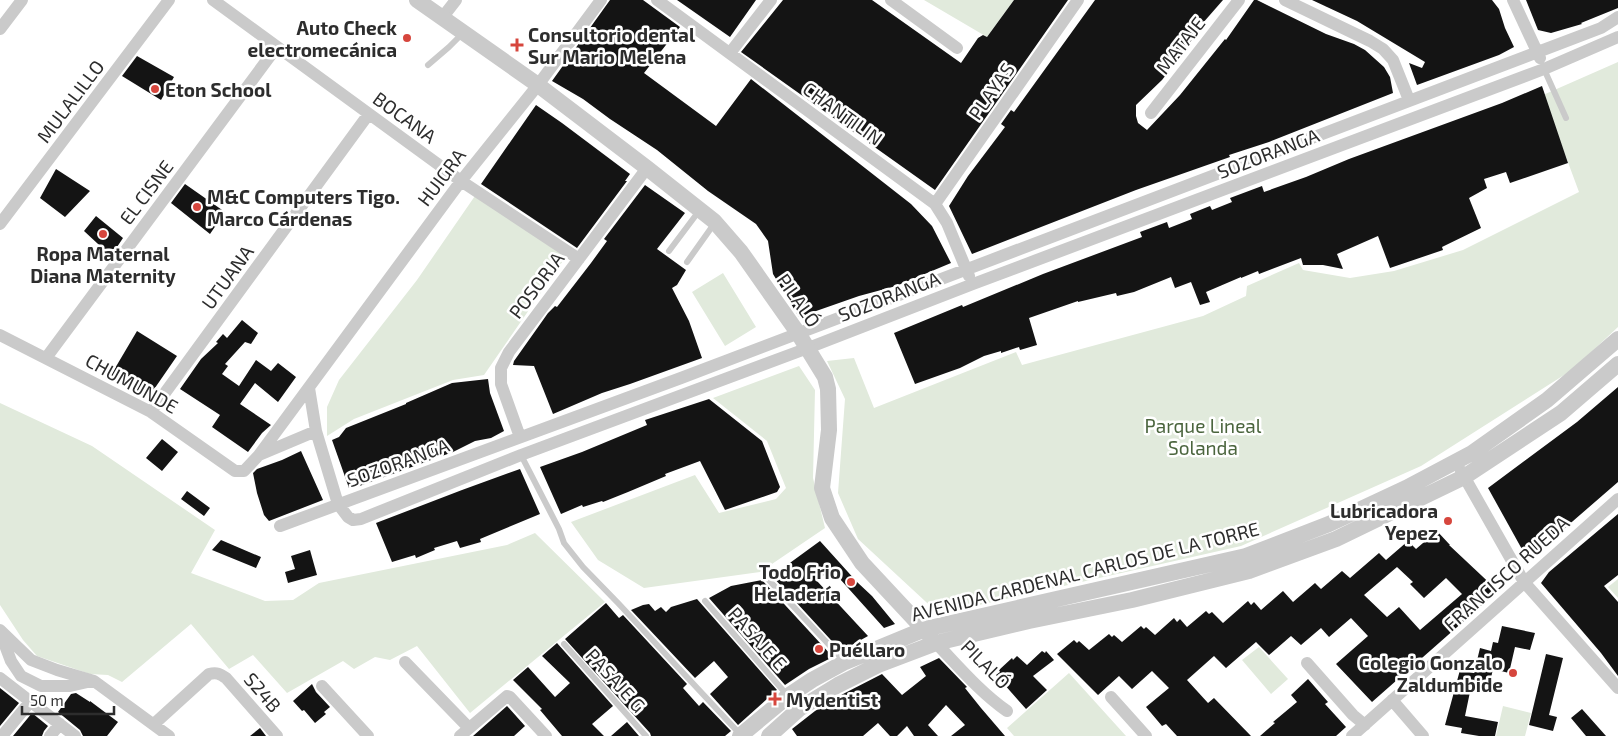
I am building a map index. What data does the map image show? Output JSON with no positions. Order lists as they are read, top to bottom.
{
  "streets": {
    "street": [
      "MATAJE",
      "PLAYAS",
      "MULALILLO",
      "CHANTILIN",
      "BOCANA",
      "SOZORANGA",
      "HUIGRA",
      "EL CISNE",
      "UTUANA",
      "POSORJA",
      "PILALÓ",
      "CHUMUNDE",
      "AVENIDA CARDENAL CARLOS DE LA TORRE",
      "FRANCISCO RUEDA",
      "S24B"
    ],
    "lane": ["PASAJE E", "PASAJE G"]
  },
  "crossings": [
    ["PLAYAS", "CHANTILIN"],
    ["CHANTILIN", "SOZORANGA"],
    ["BOCANA", "HUIGRA"],
    ["BOCANA", "EL CISNE"],
    ["BOCANA", "UTUANA"],
    ["BOCANA", "POSORJA"],
    ["SOZORANGA", "POSORJA"],
    ["SOZORANGA", "PILALÓ"],
    ["HUIGRA", "PILALÓ"],
    ["HUIGRA", "CHUMUNDE"],
    ["EL CISNE", "CHUMUNDE"],
    ["UTUANA", "CHUMUNDE"],
    ["POSORJA", "PILALÓ"],
    ["PILALÓ", "AVENIDA CARDENAL CARLOS DE LA TORRE"],
    ["AVENIDA CARDENAL CARLOS DE LA TORRE", "PASAJE E"]
  ],
  "parks": ["Parque Lineal Solanda"],
  "places": {
    "other": [
      "Auto Check electromecánica",
      "Eton School",
      "M&C Computers Tigo. Marco Cárdenas",
      "Ropa Maternal Diana Maternity",
      "Lubricadora Yepez",
      "Todo Frio Heladería",
      "Puéllaro",
      "Colegio Gonzalo Zaldumbide"
    ],
    "health": ["Consultorio dental Sur Mario Melena", "Mydentist"]
  },
  "scale_bar": "50 m"
}
